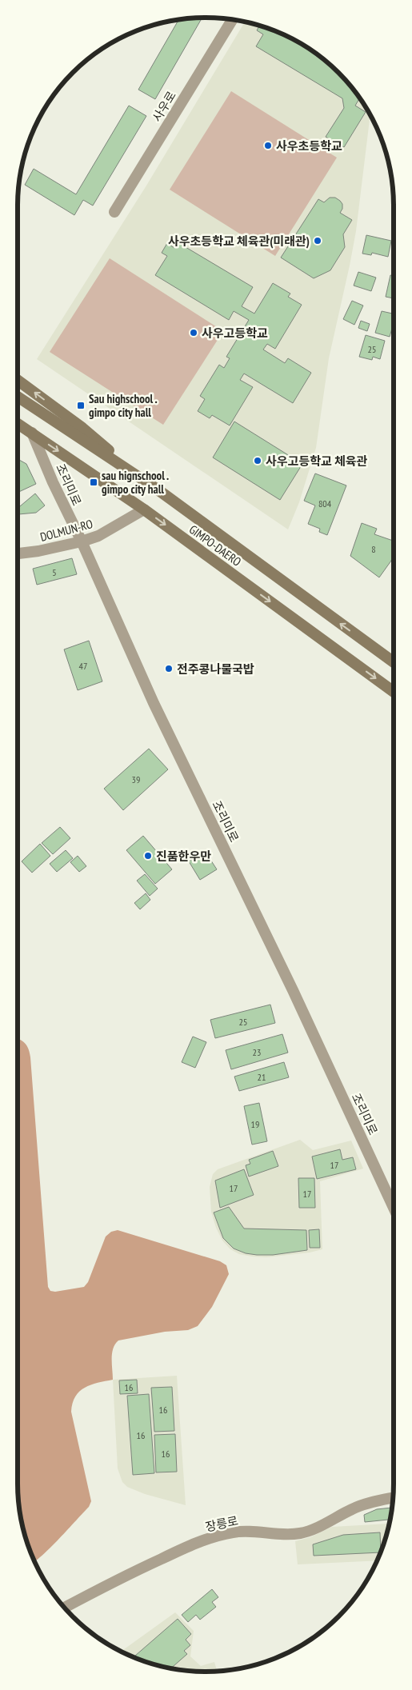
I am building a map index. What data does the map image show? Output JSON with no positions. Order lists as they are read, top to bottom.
{
  "streets": {
    "main road": ["GIMPO-DAERO"],
    "street": [
      "사우로",
      "조리미로",
      "DOLMUN-RO",
      "장릉로"
    ]
  },
  "crossings": [
    ["조리미로", "DOLMUN-RO"],
    ["조리미로", "GIMPO-DAERO"],
    ["DOLMUN-RO", "GIMPO-DAERO"]
  ],
  "places": {
    "other": [
      "사우초등학교",
      "사우초등학교 체육관(미래관)",
      "사우고등학교",
      "사우고등학교 체육관",
      "전주콩나물국밥",
      "진품한우만"
    ],
    "transit": ["Sau highschool . gimpo city hall", "sau hignschool . gimpo city hall"]
  },
  "house_numbers": [
    "25",
    "804",
    "8",
    "5",
    "47",
    "39",
    "25",
    "23",
    "21",
    "19",
    "17",
    "17",
    "17",
    "16",
    "16",
    "16",
    "16"
  ]
}
